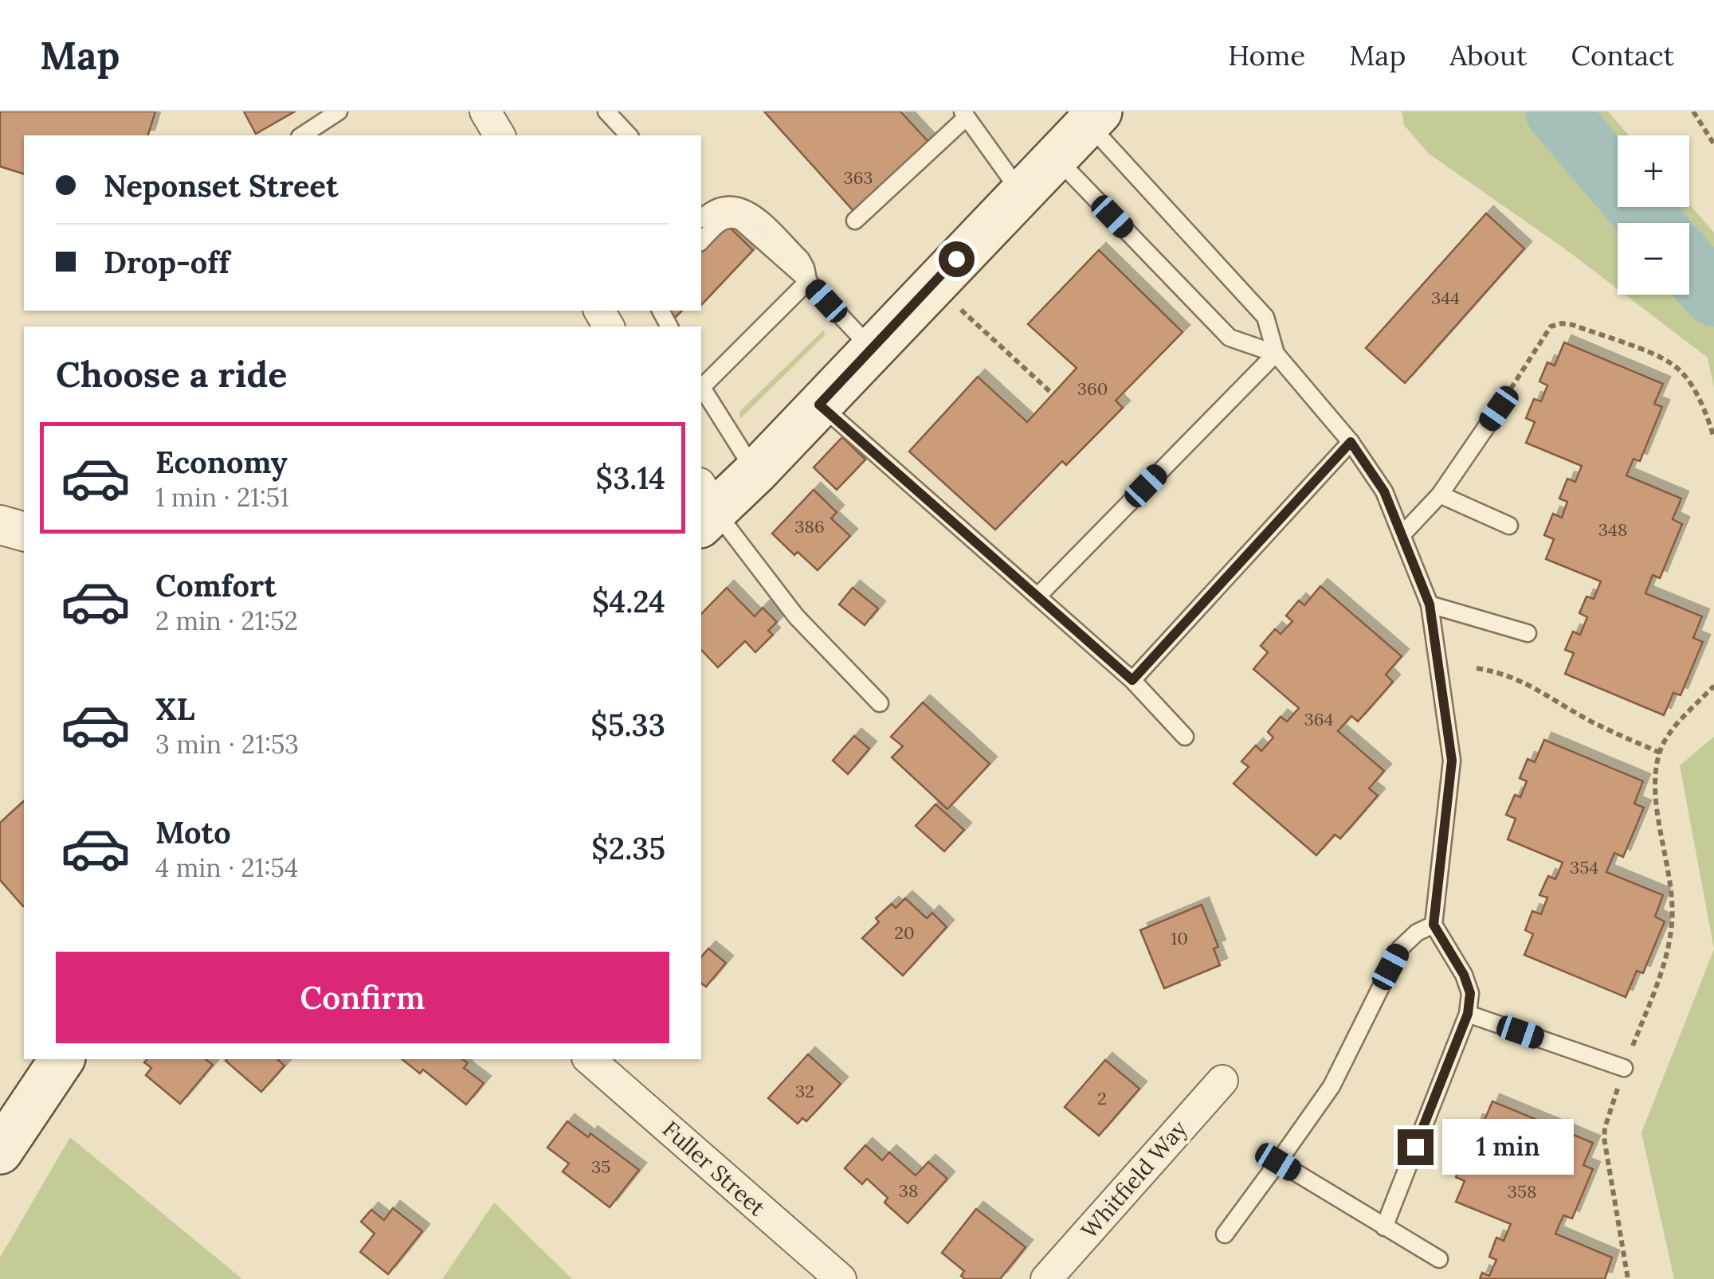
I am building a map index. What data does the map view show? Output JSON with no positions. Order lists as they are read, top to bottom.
{
  "streets": {
    "street": ["Fuller Street", "Whitfield Way"]
  },
  "house_numbers": [
    "363",
    "344",
    "360",
    "386",
    "348",
    "364",
    "354",
    "20",
    "10",
    "32",
    "2",
    "35",
    "38",
    "358"
  ],
  "page": {
    "header": "Map",
    "nav": [
      "Home",
      "Map",
      "About",
      "Contact"
    ],
    "map_buttons": ["+", "−"],
    "banner": ["Neponset Street", "Drop-off"],
    "heading": "Choose a ride",
    "list": [
      {
        "name": "Economy",
        "note": "1 min · 21:51",
        "value": "$3.14"
      },
      {
        "name": "Comfort",
        "note": "2 min · 21:52",
        "value": "$4.24"
      },
      {
        "name": "XL",
        "note": "3 min · 21:53",
        "value": "$5.33"
      },
      {
        "name": "Moto",
        "note": "4 min · 21:54",
        "value": "$2.35"
      }
    ],
    "buttons": "Confirm",
    "bubble": "1 min"
  }
}
